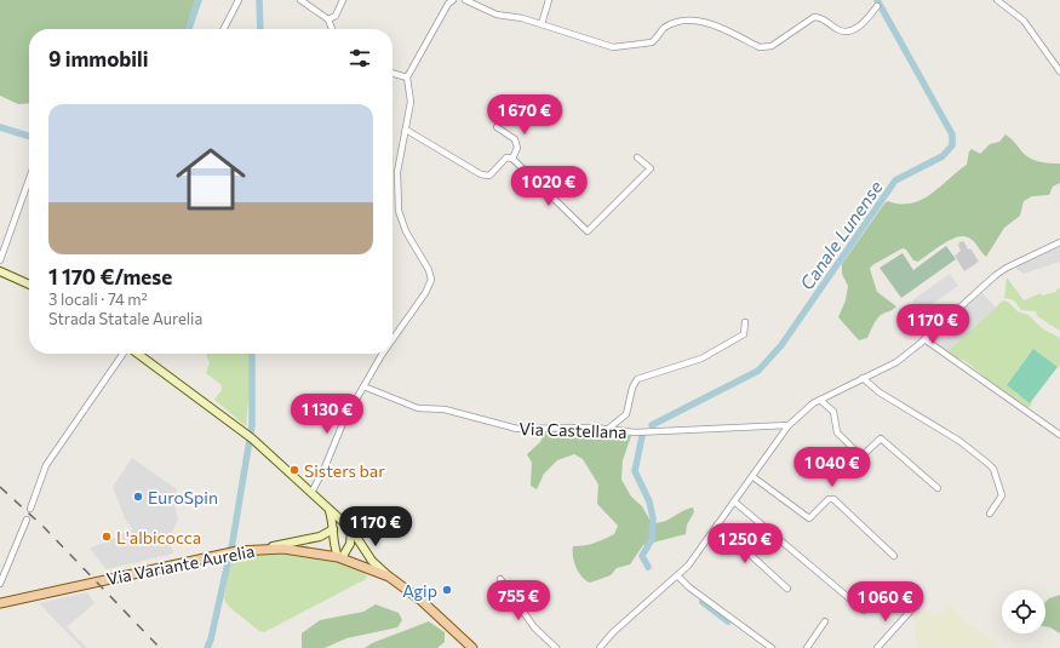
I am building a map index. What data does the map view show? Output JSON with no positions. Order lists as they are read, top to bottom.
{
  "streets": {
    "main road": ["Via Variante Aurelia"],
    "street": ["Via Castellana"]
  },
  "water": ["Canale Lunense"],
  "places": [
    "Sisters bar",
    "EuroSpin",
    "L'albicocca",
    "Agip"
  ],
  "page": {
    "heading": "9 immobili",
    "list": [
      {
        "name": "1 170 €/mese",
        "note": "3 locali · 74 m² · Strada Statale Aurelia"
      }
    ],
    "price": [
      "1 670 €",
      "1 020 €",
      "1 170 €",
      "1 130 €",
      "1 040 €",
      "1 170 €",
      "1 250 €",
      "755 €",
      "1 060 €"
    ]
  }
}
